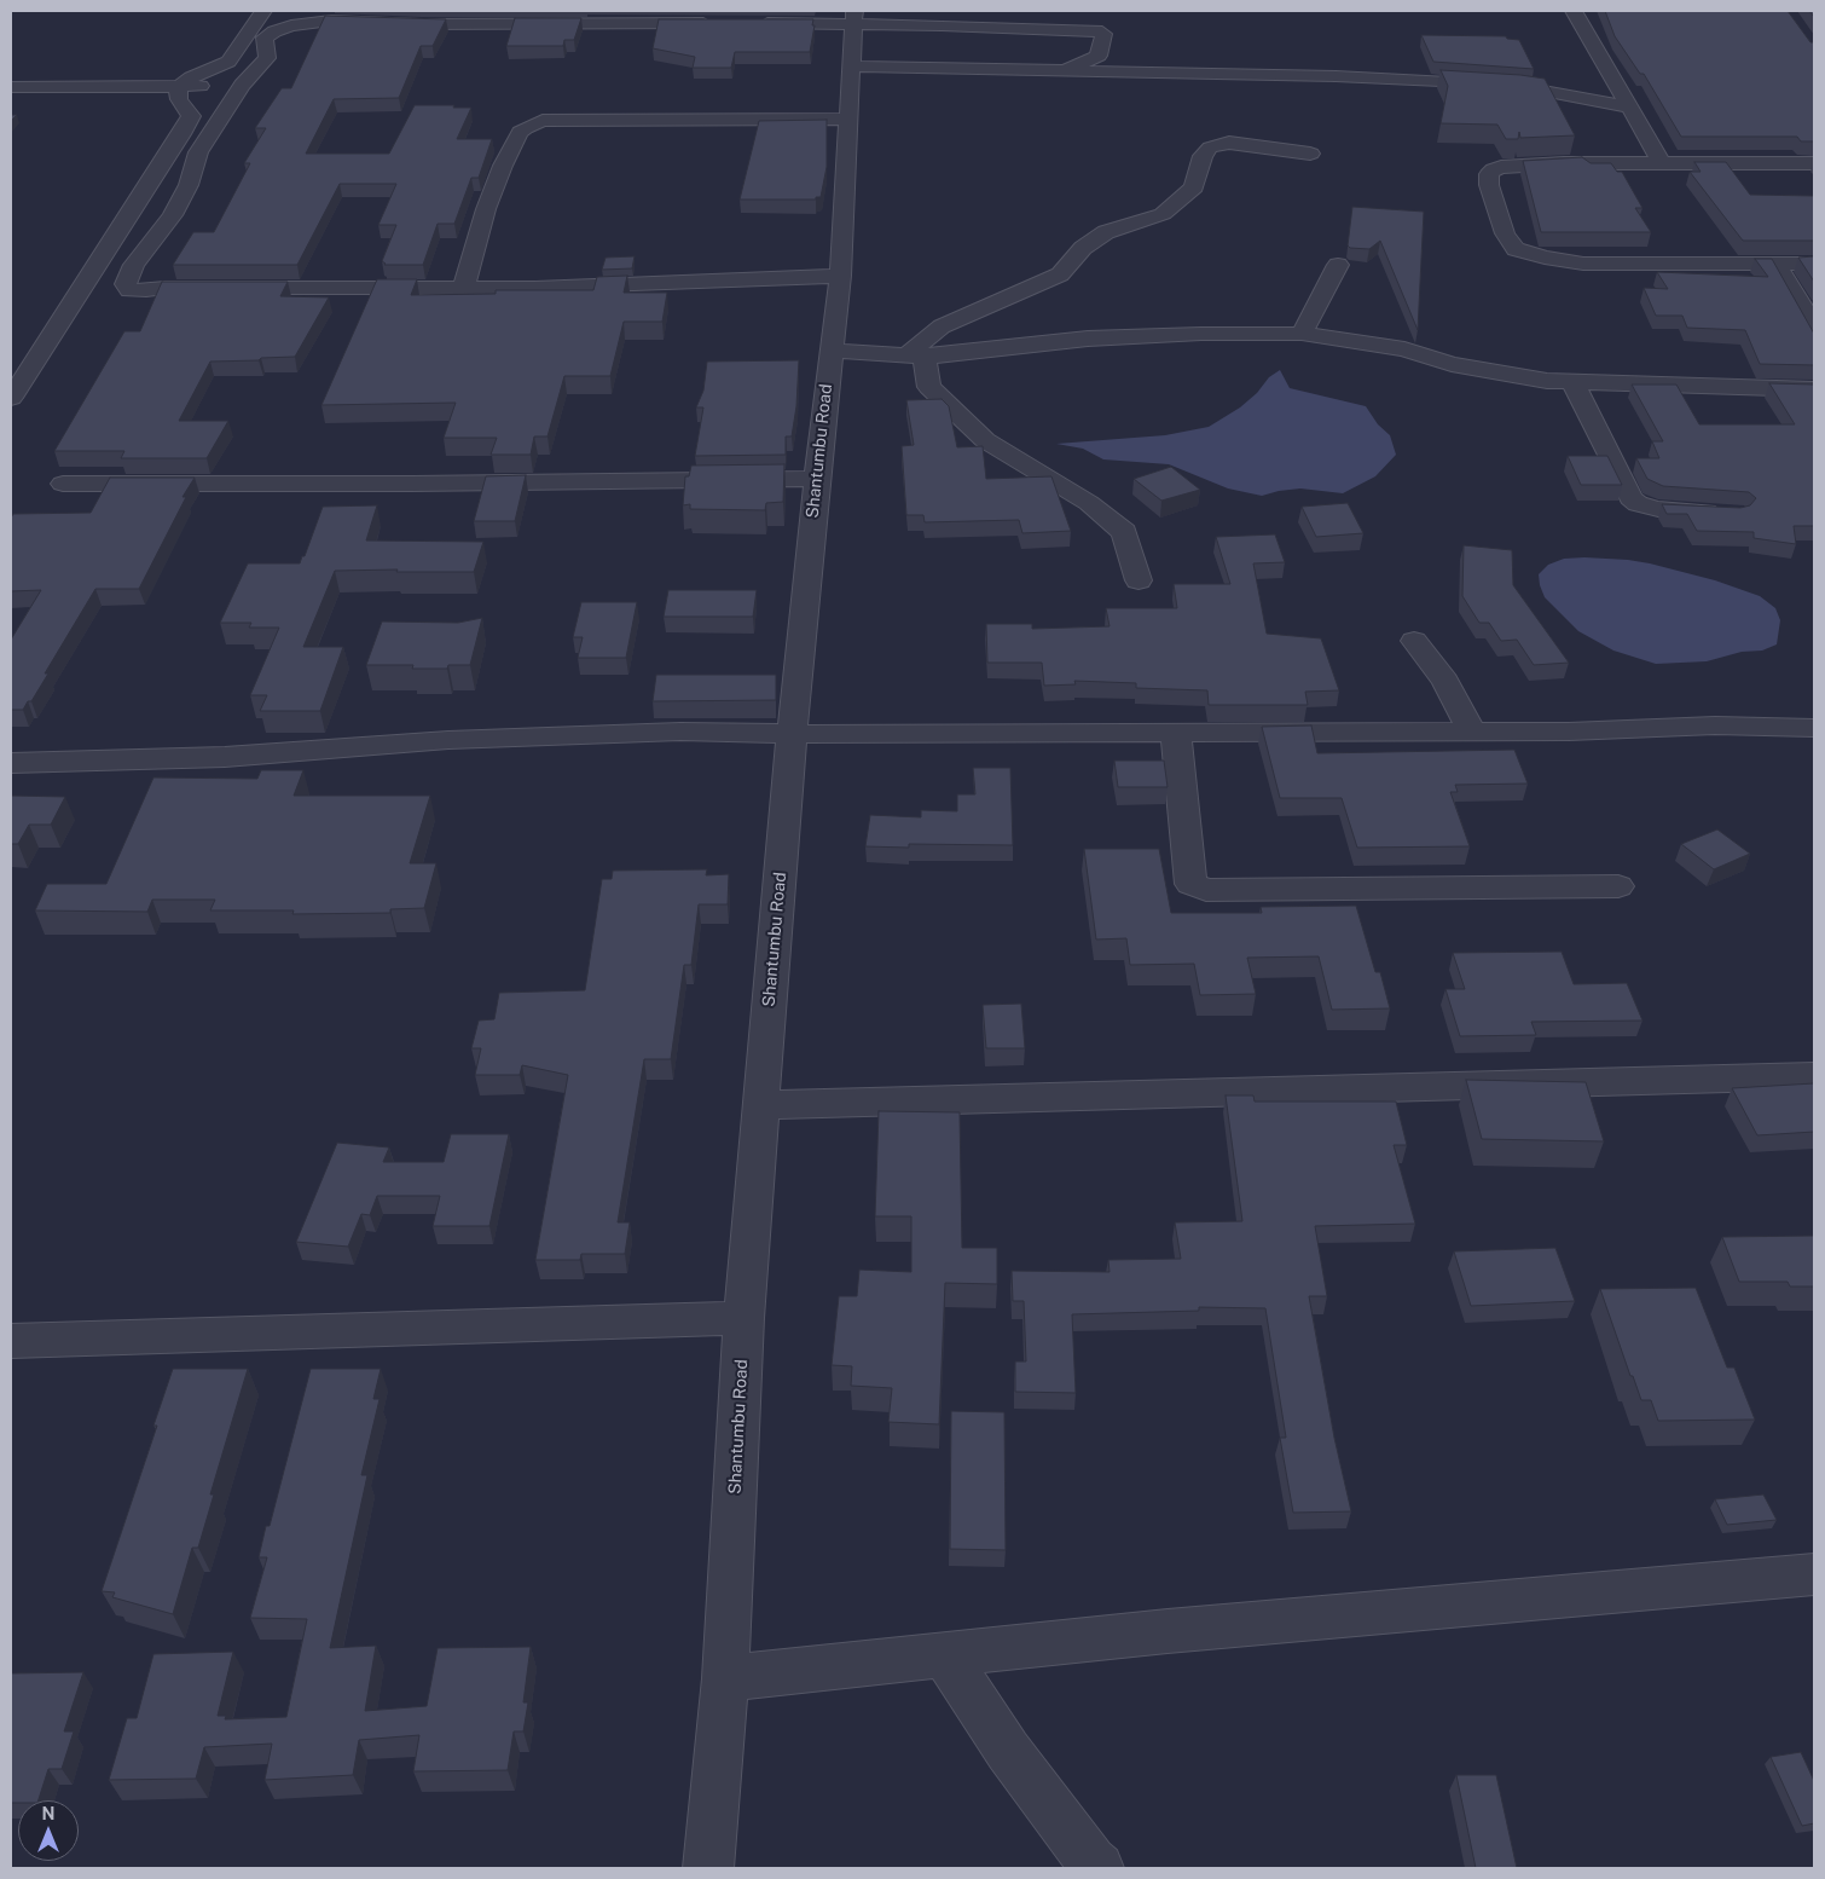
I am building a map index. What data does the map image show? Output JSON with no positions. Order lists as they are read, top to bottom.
{
  "streets": {
    "street": ["Shantumbu Road"]
  },
  "north": "top"
}
